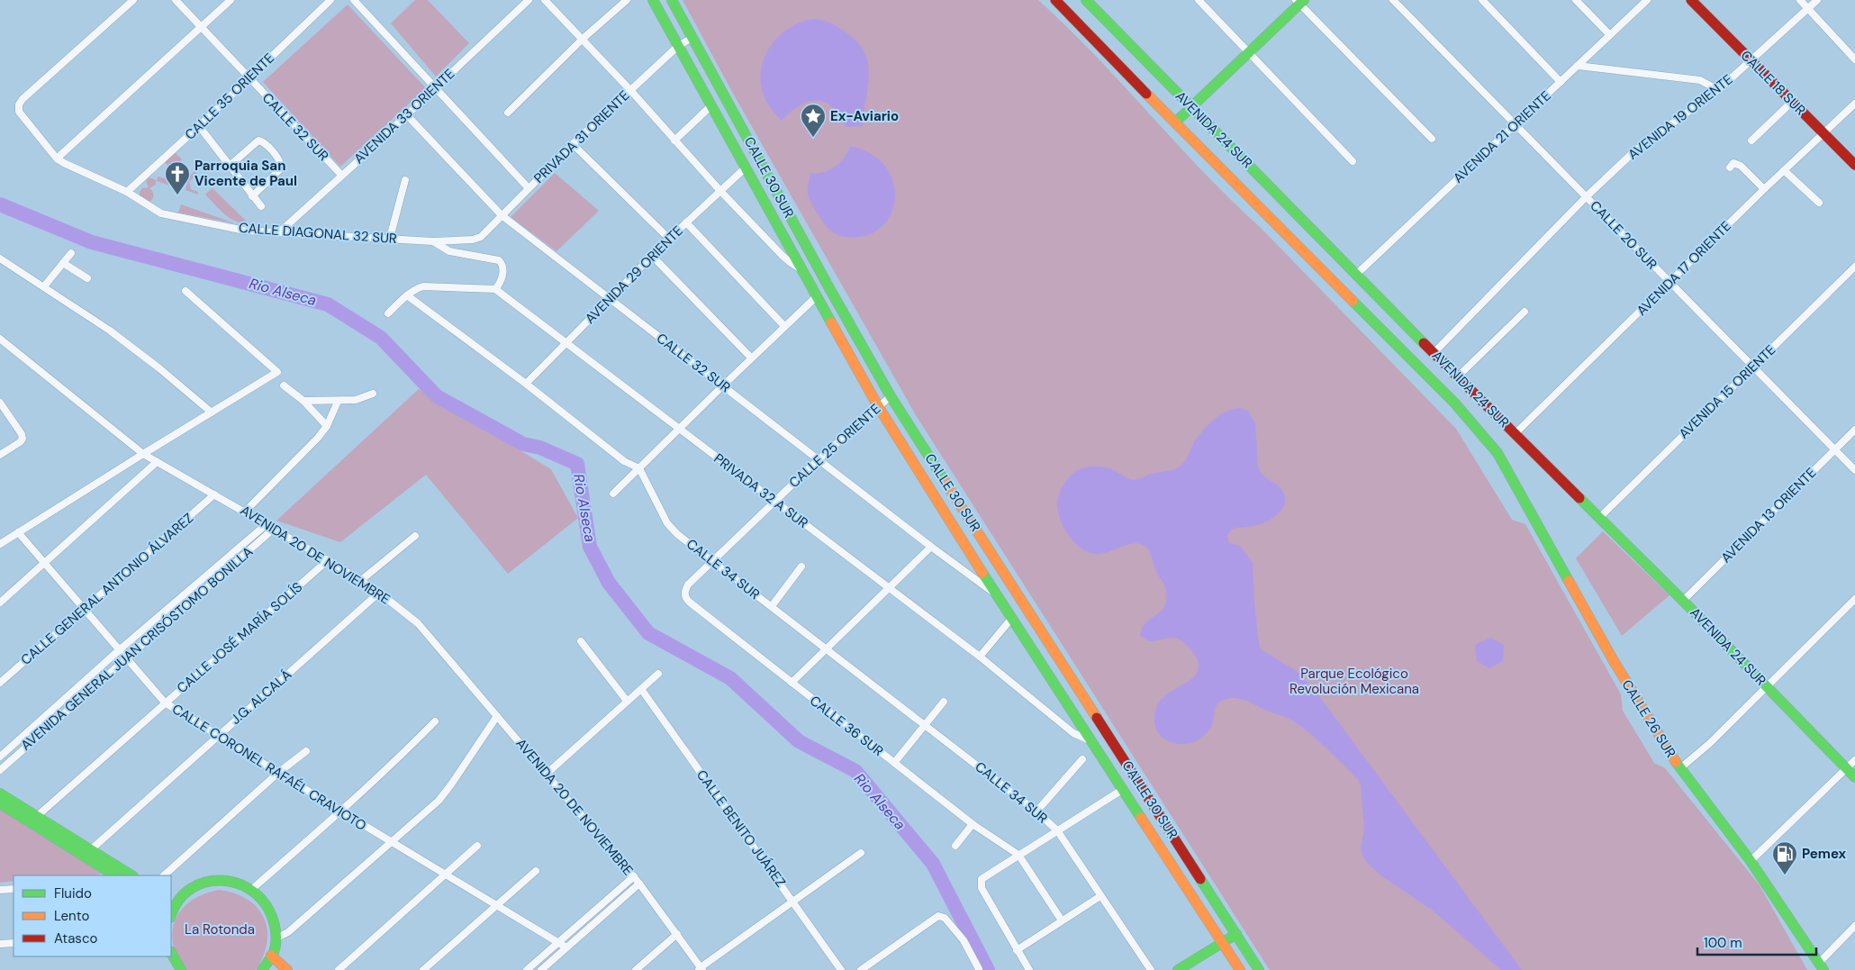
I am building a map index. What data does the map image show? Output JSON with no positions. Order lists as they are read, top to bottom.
{
  "streets": {
    "main road": [
      "CALLE 18 SUR",
      "AVENIDA 24 SUR",
      "CALLE 30 SUR",
      "CALLE 26 SUR"
    ],
    "street": [
      "CALLE 35 ORIENTE",
      "AVENIDA 33 ORIENTE",
      "AVENIDA 19 ORIENTE",
      "CALLE 32 SUR",
      "PRIVADA 31 ORIENTE",
      "AVENIDA 21 ORIENTE",
      "CALLE DIAGONAL 32 SUR",
      "CALLE 20 SUR",
      "AVENIDA 17 ORIENTE",
      "AVENIDA 29 ORIENTE",
      "AVENIDA 15 ORIENTE",
      "CALLE 25 ORIENTE",
      "PRIVADA 32 A SUR",
      "AVENIDA 13 ORIENTE",
      "AVENIDA 20 DE NOVIEMBRE",
      "CALLE 34 SUR",
      "CALLE GENERAL ANTONIO ÁLVAREZ",
      "CALLE JOSÉ MARÍA SOLÍS",
      "AVENIDA GENERAL JUAN CRISÓSTOMO BONILLA",
      "J.G. ALCALÁ",
      "CALLE 36 SUR",
      "CALLE CORONEL RAFAÉL CRAVIOTO",
      "CALLE BENITO JUÁREZ"
    ]
  },
  "crossings": [
    ["CALLE 18 SUR", "AVENIDA 19 ORIENTE"],
    ["CALLE 18 SUR", "AVENIDA 17 ORIENTE"],
    ["CALLE 35 ORIENTE", "CALLE 32 SUR"],
    ["CALLE 35 ORIENTE", "CALLE DIAGONAL 32 SUR"],
    ["AVENIDA 33 ORIENTE", "CALLE 32 SUR"],
    ["AVENIDA 33 ORIENTE", "CALLE DIAGONAL 32 SUR"],
    ["AVENIDA 19 ORIENTE", "AVENIDA 24 SUR"],
    ["AVENIDA 19 ORIENTE", "CALLE 20 SUR"],
    ["CALLE 32 SUR", "PRIVADA 31 ORIENTE"],
    ["CALLE 32 SUR", "CALLE 30 SUR"],
    ["CALLE 32 SUR", "AVENIDA 29 ORIENTE"],
    ["CALLE 32 SUR", "CALLE 25 ORIENTE"],
    ["AVENIDA 24 SUR", "AVENIDA 21 ORIENTE"],
    ["AVENIDA 24 SUR", "AVENIDA 17 ORIENTE"],
    ["AVENIDA 24 SUR", "AVENIDA 15 ORIENTE"],
    ["AVENIDA 24 SUR", "AVENIDA 13 ORIENTE"],
    ["AVENIDA 24 SUR", "CALLE 26 SUR"],
    ["PRIVADA 31 ORIENTE", "CALLE 30 SUR"],
    ["PRIVADA 31 ORIENTE", "CALLE DIAGONAL 32 SUR"],
    ["AVENIDA 21 ORIENTE", "CALLE 20 SUR"],
    ["CALLE 30 SUR", "AVENIDA 29 ORIENTE"],
    ["CALLE 30 SUR", "CALLE 25 ORIENTE"],
    ["CALLE 30 SUR", "PRIVADA 32 A SUR"],
    ["CALLE 20 SUR", "AVENIDA 17 ORIENTE"],
    ["CALLE 20 SUR", "AVENIDA 15 ORIENTE"],
    ["CALLE 20 SUR", "AVENIDA 13 ORIENTE"],
    ["AVENIDA 29 ORIENTE", "PRIVADA 32 A SUR"],
    ["CALLE 25 ORIENTE", "PRIVADA 32 A SUR"],
    ["CALLE 25 ORIENTE", "CALLE 34 SUR"],
    ["CALLE 25 ORIENTE", "CALLE 36 SUR"],
    ["AVENIDA 20 DE NOVIEMBRE", "CALLE GENERAL ANTONIO ÁLVAREZ"],
    ["AVENIDA 20 DE NOVIEMBRE", "CALLE JOSÉ MARÍA SOLÍS"],
    ["AVENIDA 20 DE NOVIEMBRE", "AVENIDA GENERAL JUAN CRISÓSTOMO BONILLA"],
    ["AVENIDA 20 DE NOVIEMBRE", "J.G. ALCALÁ"],
    ["CALLE GENERAL ANTONIO ÁLVAREZ", "CALLE CORONEL RAFAÉL CRAVIOTO"],
    ["CALLE JOSÉ MARÍA SOLÍS", "CALLE CORONEL RAFAÉL CRAVIOTO"],
    ["AVENIDA GENERAL JUAN CRISÓSTOMO BONILLA", "CALLE CORONEL RAFAÉL CRAVIOTO"],
    ["J.G. ALCALÁ", "CALLE CORONEL RAFAÉL CRAVIOTO"]
  ],
  "water": ["Rio Alseca"],
  "parks": ["Parque Ecológico Revolución Mexicana", "La Rotonda"],
  "places": {
    "place": ["Ex-Aviario"],
    "church": ["Parroquia San Vicente de Paul"],
    "fuel station": ["Pemex"]
  },
  "legend": ["Fluido", "Lento", "Atasco"],
  "scale_bar": "100 m"
}
